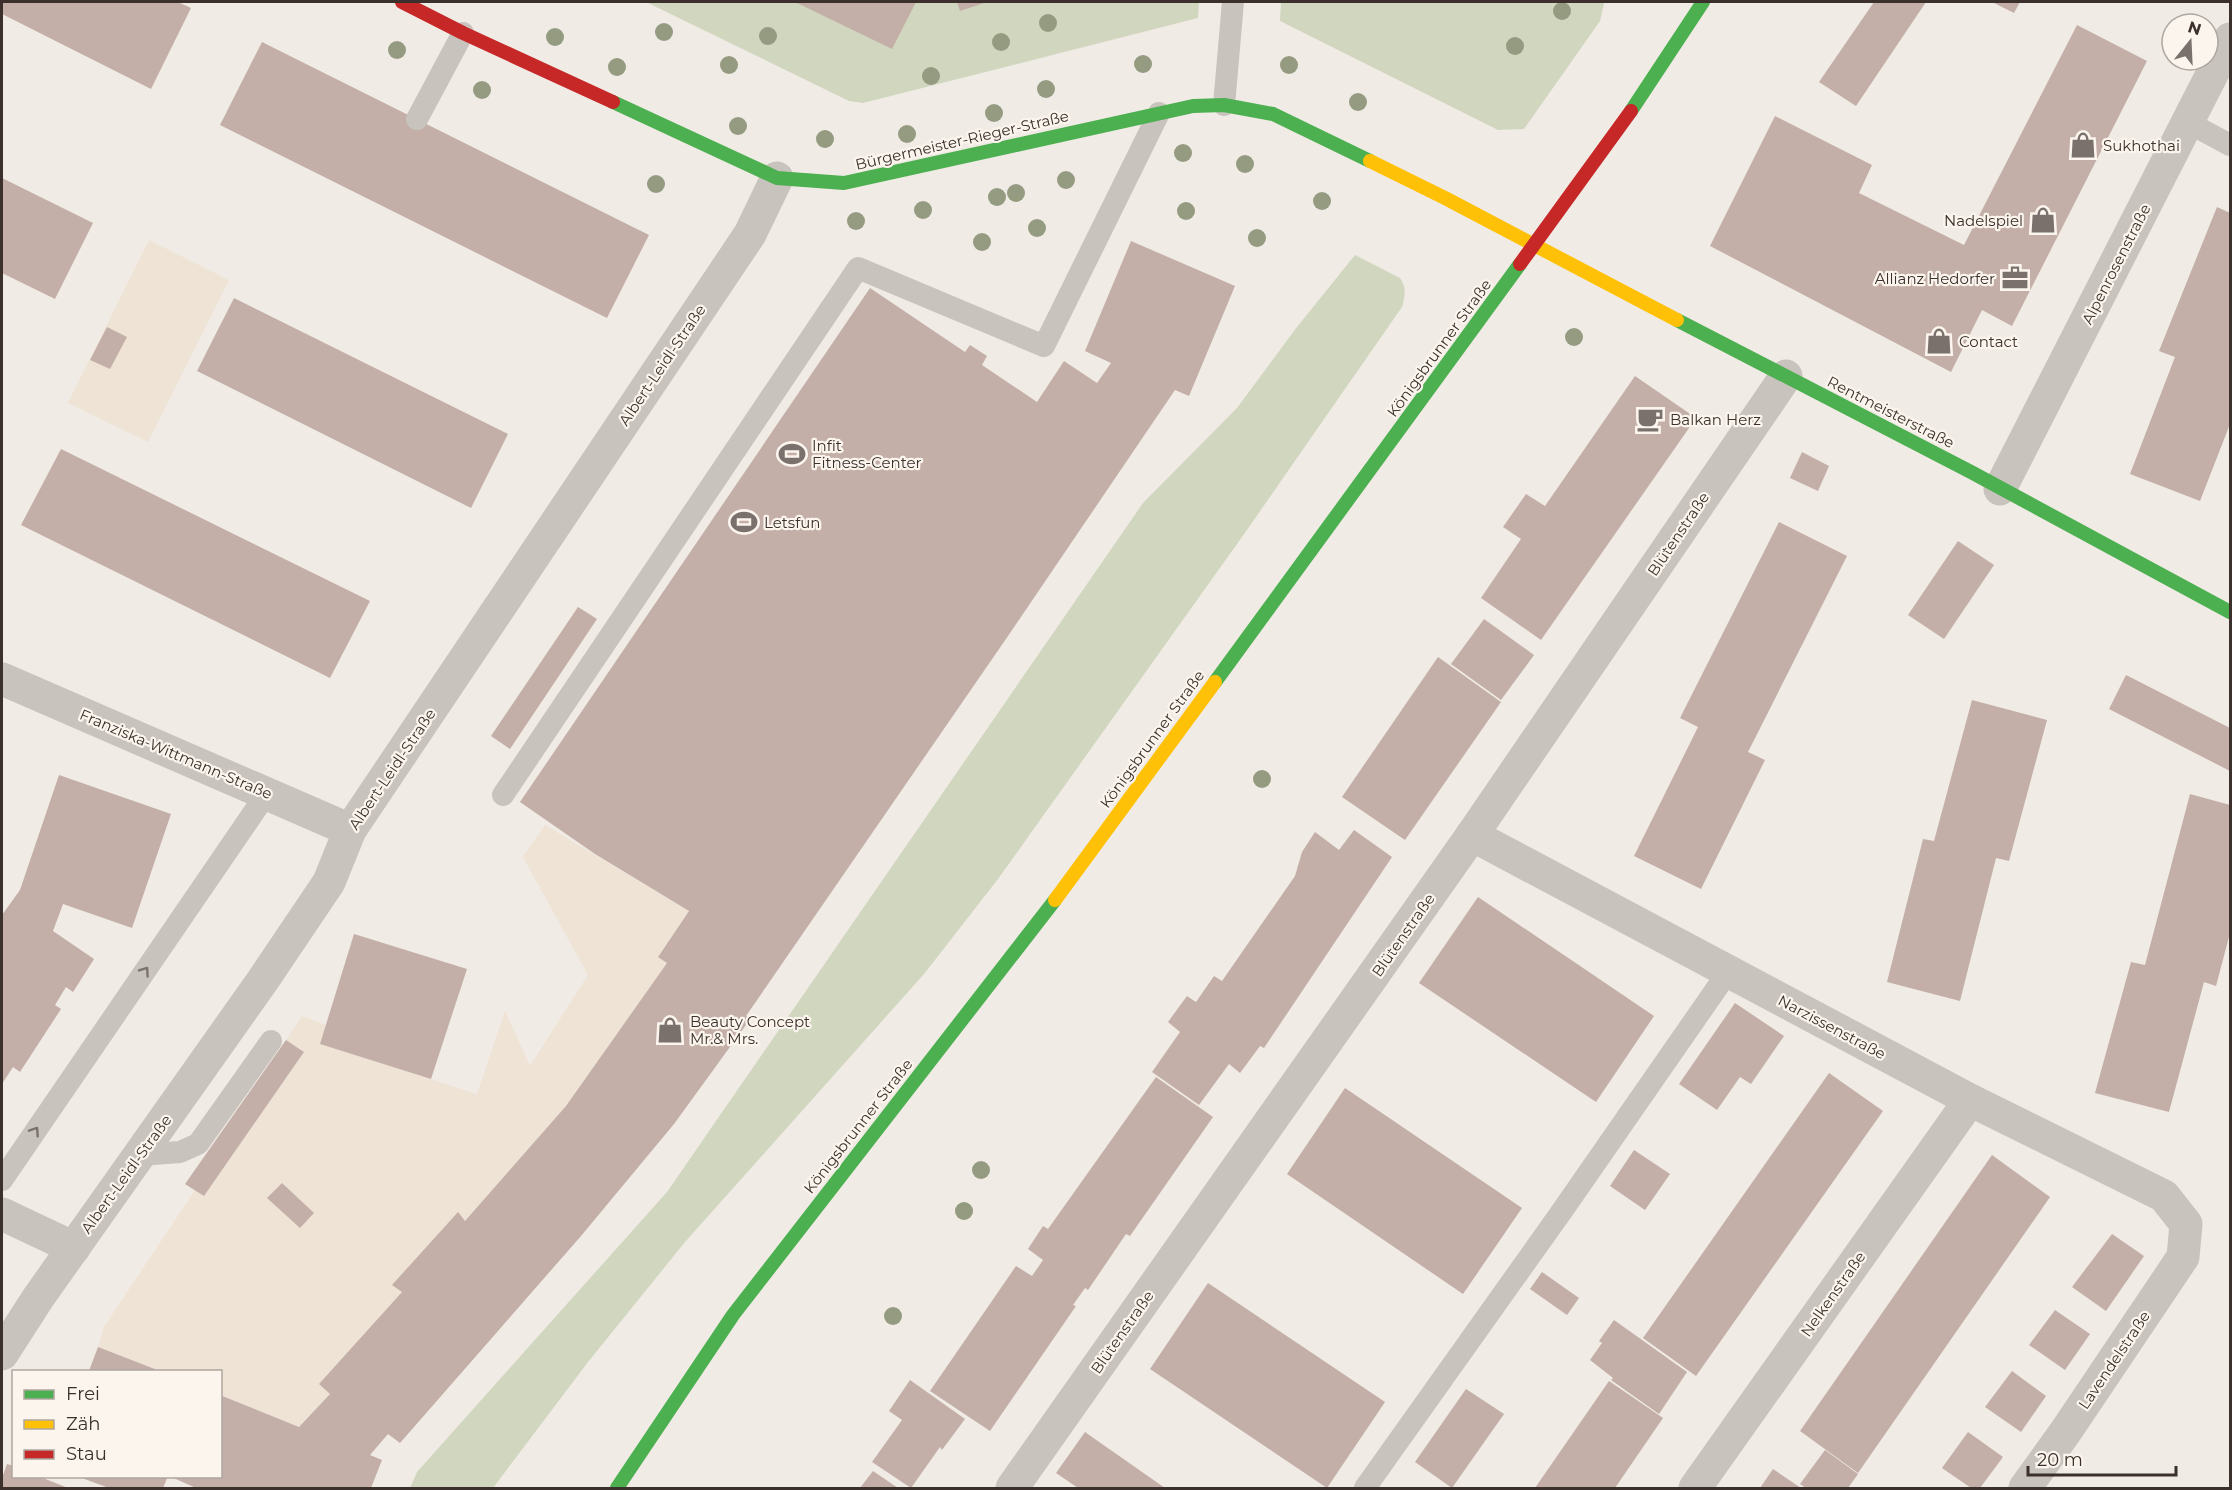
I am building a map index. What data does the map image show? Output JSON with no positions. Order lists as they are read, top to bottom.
{
  "streets": {
    "street": [
      "Bürgermeister-Rieger-Straße",
      "Alpenrosenstraße",
      "Königsbrunner Straße",
      "Albert-Leidl-Straße",
      "Rentmeisterstraße",
      "Blütenstraße",
      "Franziska-Wittmann-Straße",
      "Narzissenstraße",
      "Nelkenstraße",
      "Lavendelstraße"
    ]
  },
  "crossings": [
    ["Bürgermeister-Rieger-Straße", "Königsbrunner Straße"],
    ["Bürgermeister-Rieger-Straße", "Albert-Leidl-Straße"],
    ["Bürgermeister-Rieger-Straße", "Rentmeisterstraße"],
    ["Alpenrosenstraße", "Rentmeisterstraße"],
    ["Königsbrunner Straße", "Rentmeisterstraße"],
    ["Albert-Leidl-Straße", "Franziska-Wittmann-Straße"],
    ["Rentmeisterstraße", "Blütenstraße"],
    ["Blütenstraße", "Narzissenstraße"],
    ["Narzissenstraße", "Nelkenstraße"],
    ["Narzissenstraße", "Lavendelstraße"]
  ],
  "places": {
    "shop": [
      "Sukhothai",
      "Nadelspiel",
      "Contact",
      "Beauty Concept Mr.& Mrs."
    ],
    "office": ["Allianz Hedorfer"],
    "cafe": ["Balkan Herz"],
    "sports": ["Infit Fitness-Center", "Letsfun"]
  },
  "legend": ["Frei", "Zäh", "Stau"],
  "scale_bar": "20 m",
  "north": "top"
}
